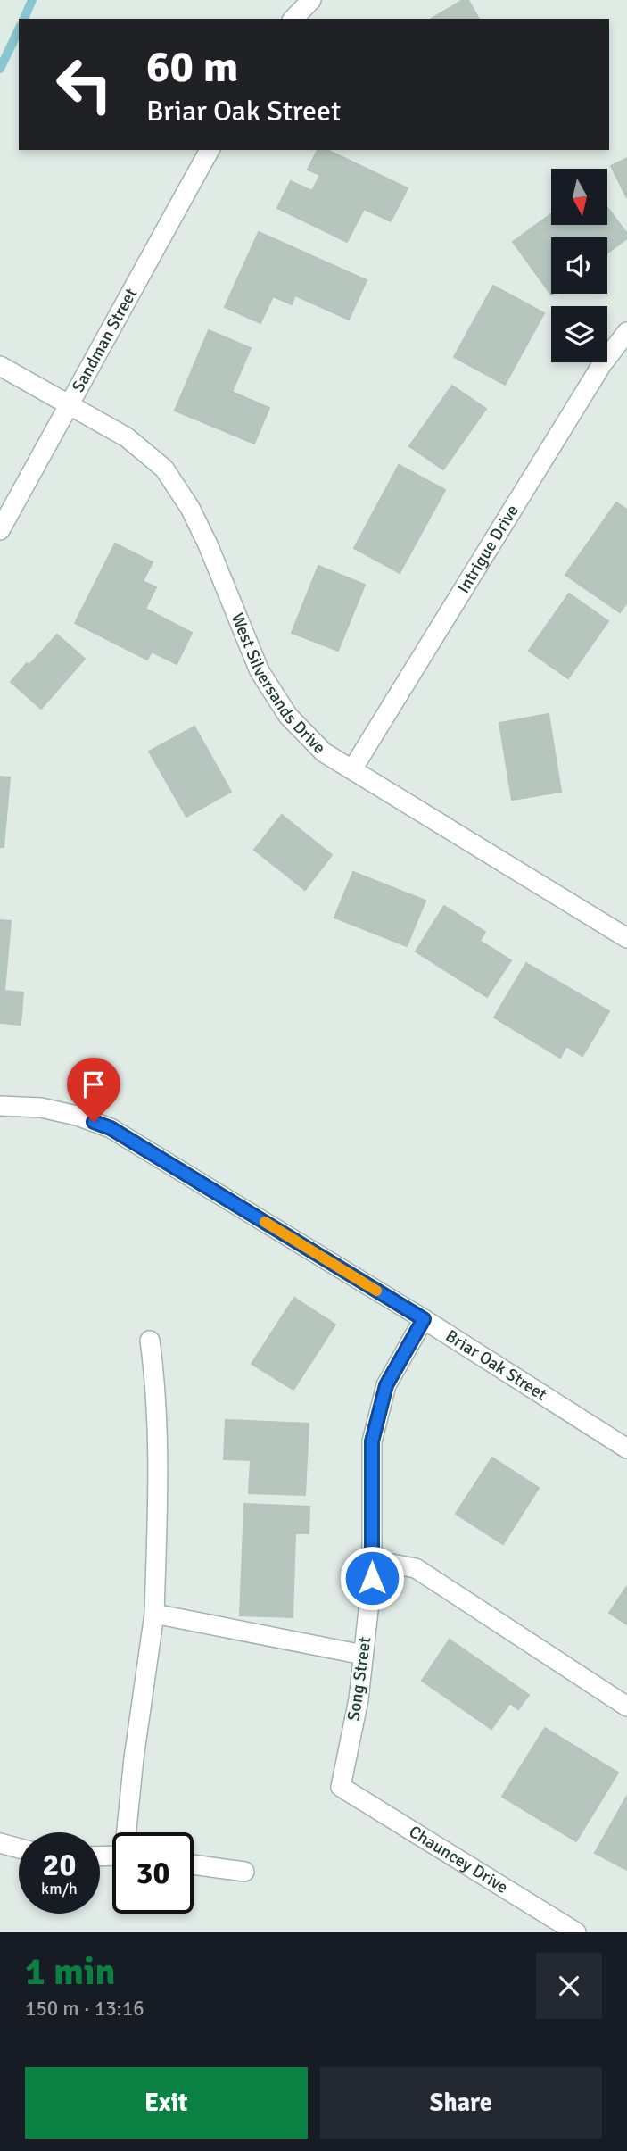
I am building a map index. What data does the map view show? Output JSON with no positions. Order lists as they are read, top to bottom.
{
  "streets": {
    "street": [
      "Sandman Street",
      "Intrigue Drive",
      "West Silversands Drive",
      "Briar Oak Street",
      "Song Street",
      "Chauncey Drive"
    ]
  },
  "crossings": [
    ["Sandman Street", "West Silversands Drive"],
    ["Intrigue Drive", "West Silversands Drive"],
    ["Briar Oak Street", "Song Street"],
    ["Song Street", "Chauncey Drive"]
  ],
  "north": "bottom",
  "page": {
    "turn": ["60 m", "Briar Oak Street"],
    "speed": "20 km/h",
    "limit": "30",
    "heading": ["1 min", "150 m · 13:16"],
    "buttons": ["Exit", "Share"]
  }
}
